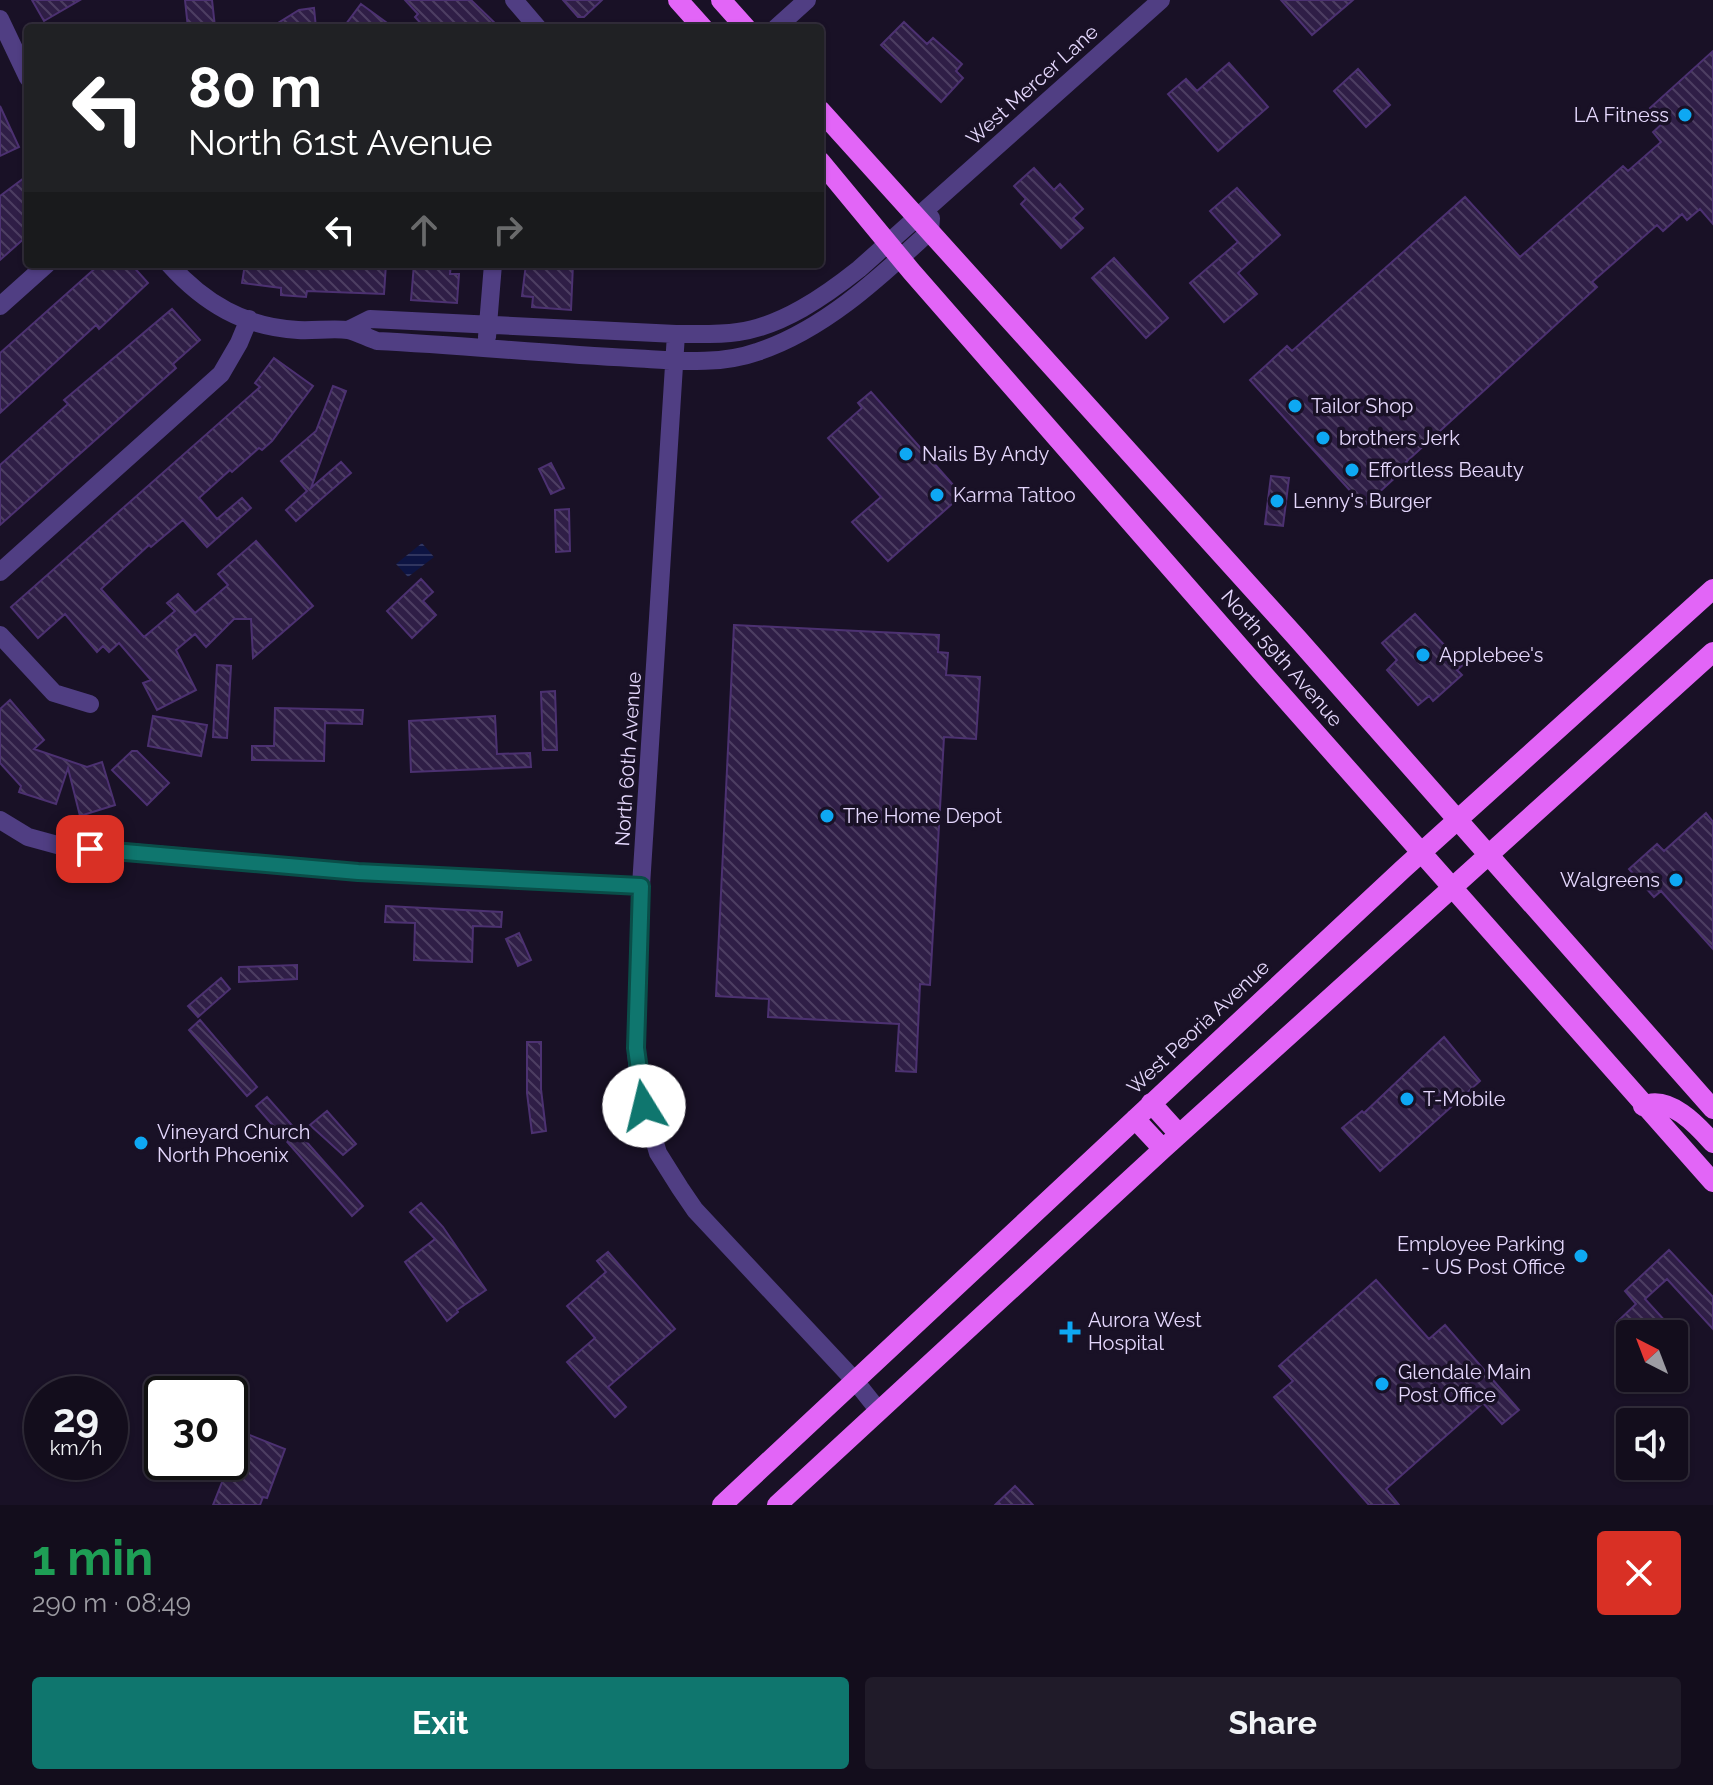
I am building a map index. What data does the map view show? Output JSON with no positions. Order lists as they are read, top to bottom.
{
  "streets": {
    "main road": ["North 59th Avenue", "West Peoria Avenue"],
    "street": ["West Mercer Lane", "North 60th Avenue"]
  },
  "crossings": [
    ["West Mercer Lane", "North 59th Avenue"],
    ["West Mercer Lane", "North 60th Avenue"],
    ["North 59th Avenue", "West Peoria Avenue"],
    ["North 60th Avenue", "West Peoria Avenue"]
  ],
  "places": {
    "other": [
      "LA Fitness",
      "Tailor Shop",
      "brothers Jerk",
      "Nails By Andy",
      "Effortless Beauty",
      "Karma Tattoo",
      "Lenny's Burger",
      "Applebee's",
      "The Home Depot",
      "Walgreens",
      "T-Mobile",
      "Vineyard Church North Phoenix",
      "Employee Parking - US Post Office",
      "Glendale Main Post Office"
    ],
    "health": ["Aurora West Hospital"]
  },
  "north": "top left",
  "page": {
    "turn": ["80 m", "North 61st Avenue"],
    "speed": "29 km/h",
    "limit": "30",
    "heading": ["1 min", "290 m · 08:49"],
    "buttons": ["Exit", "Share"]
  }
}
